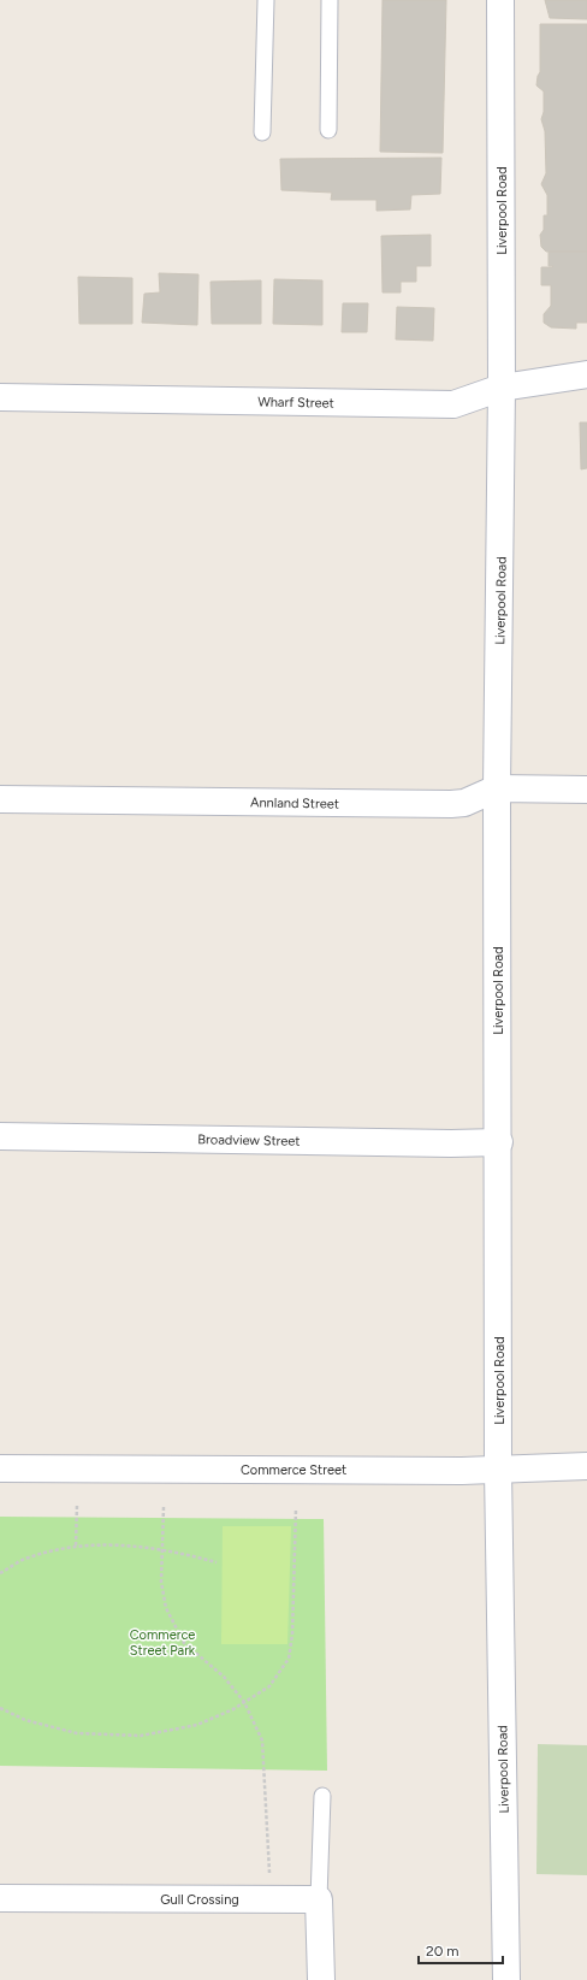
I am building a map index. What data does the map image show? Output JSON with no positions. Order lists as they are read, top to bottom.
{
  "streets": {
    "street": [
      "Liverpool Road",
      "Wharf Street",
      "Annland Street",
      "Broadview Street",
      "Commerce Street",
      "Gull Crossing"
    ]
  },
  "crossings": [
    ["Liverpool Road", "Wharf Street"],
    ["Liverpool Road", "Annland Street"],
    ["Liverpool Road", "Broadview Street"],
    ["Liverpool Road", "Commerce Street"]
  ],
  "parks": ["Commerce Street Park"],
  "scale_bar": "20 m"
}
